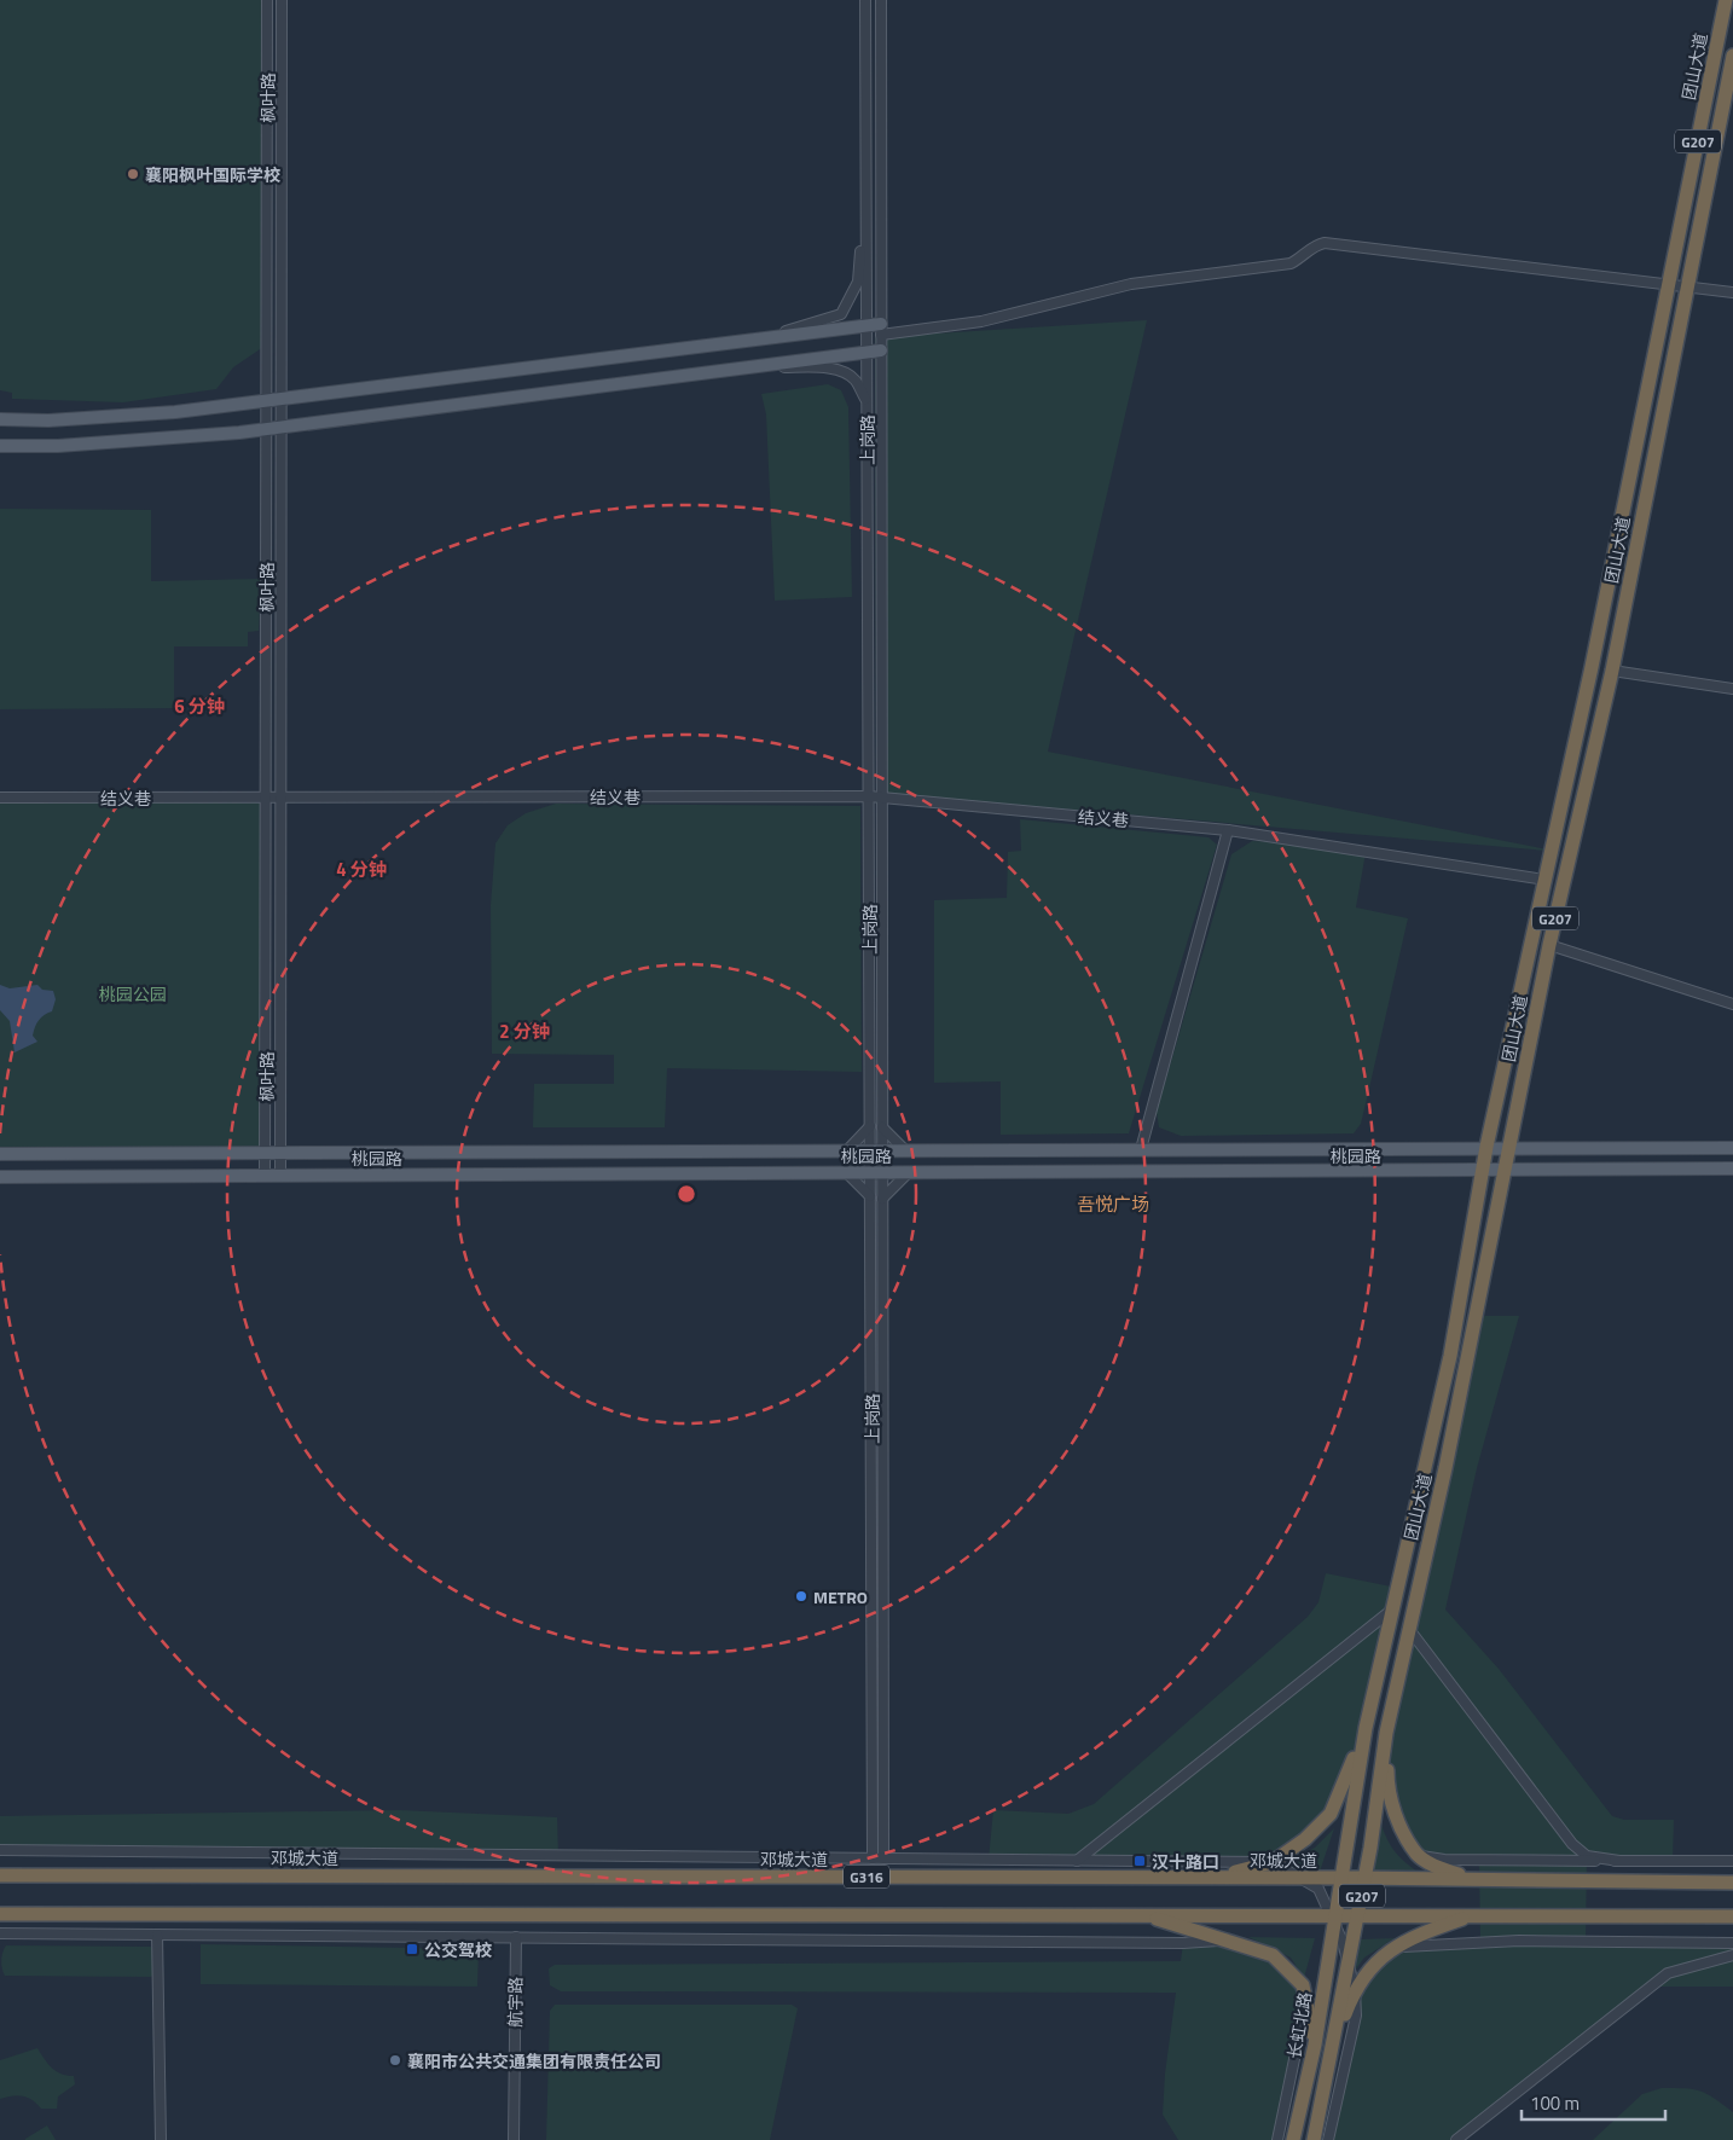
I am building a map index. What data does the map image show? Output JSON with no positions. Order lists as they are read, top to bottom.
{
  "streets": {
    "highway": [
      "团山大道",
      "G207",
      "邓城大道",
      "G316",
      "长虹北路"
    ],
    "main road": ["桃园路"],
    "street": [
      "枫叶路",
      "上岗路",
      "结义巷",
      "航宇路"
    ]
  },
  "crossings": [
    ["团山大道", "G207"],
    ["团山大道", "结义巷"],
    ["团山大道", "桃园路"],
    ["团山大道", "邓城大道"],
    ["团山大道", "长虹北路"],
    ["枫叶路", "结义巷"],
    ["枫叶路", "桃园路"],
    ["上岗路", "结义巷"],
    ["上岗路", "桃园路"]
  ],
  "districts": ["吾悦广场"],
  "parks": ["桃园公园"],
  "places": {
    "other": ["襄阳枫叶国际学校", "METRO", "襄阳市公共交通集团有限责任公司"],
    "transit": ["汉十路口", "公交驾校"]
  },
  "scale_bar": "100 m",
  "rings": ["6 分钟", "4 分钟", "2 分钟"]
}
